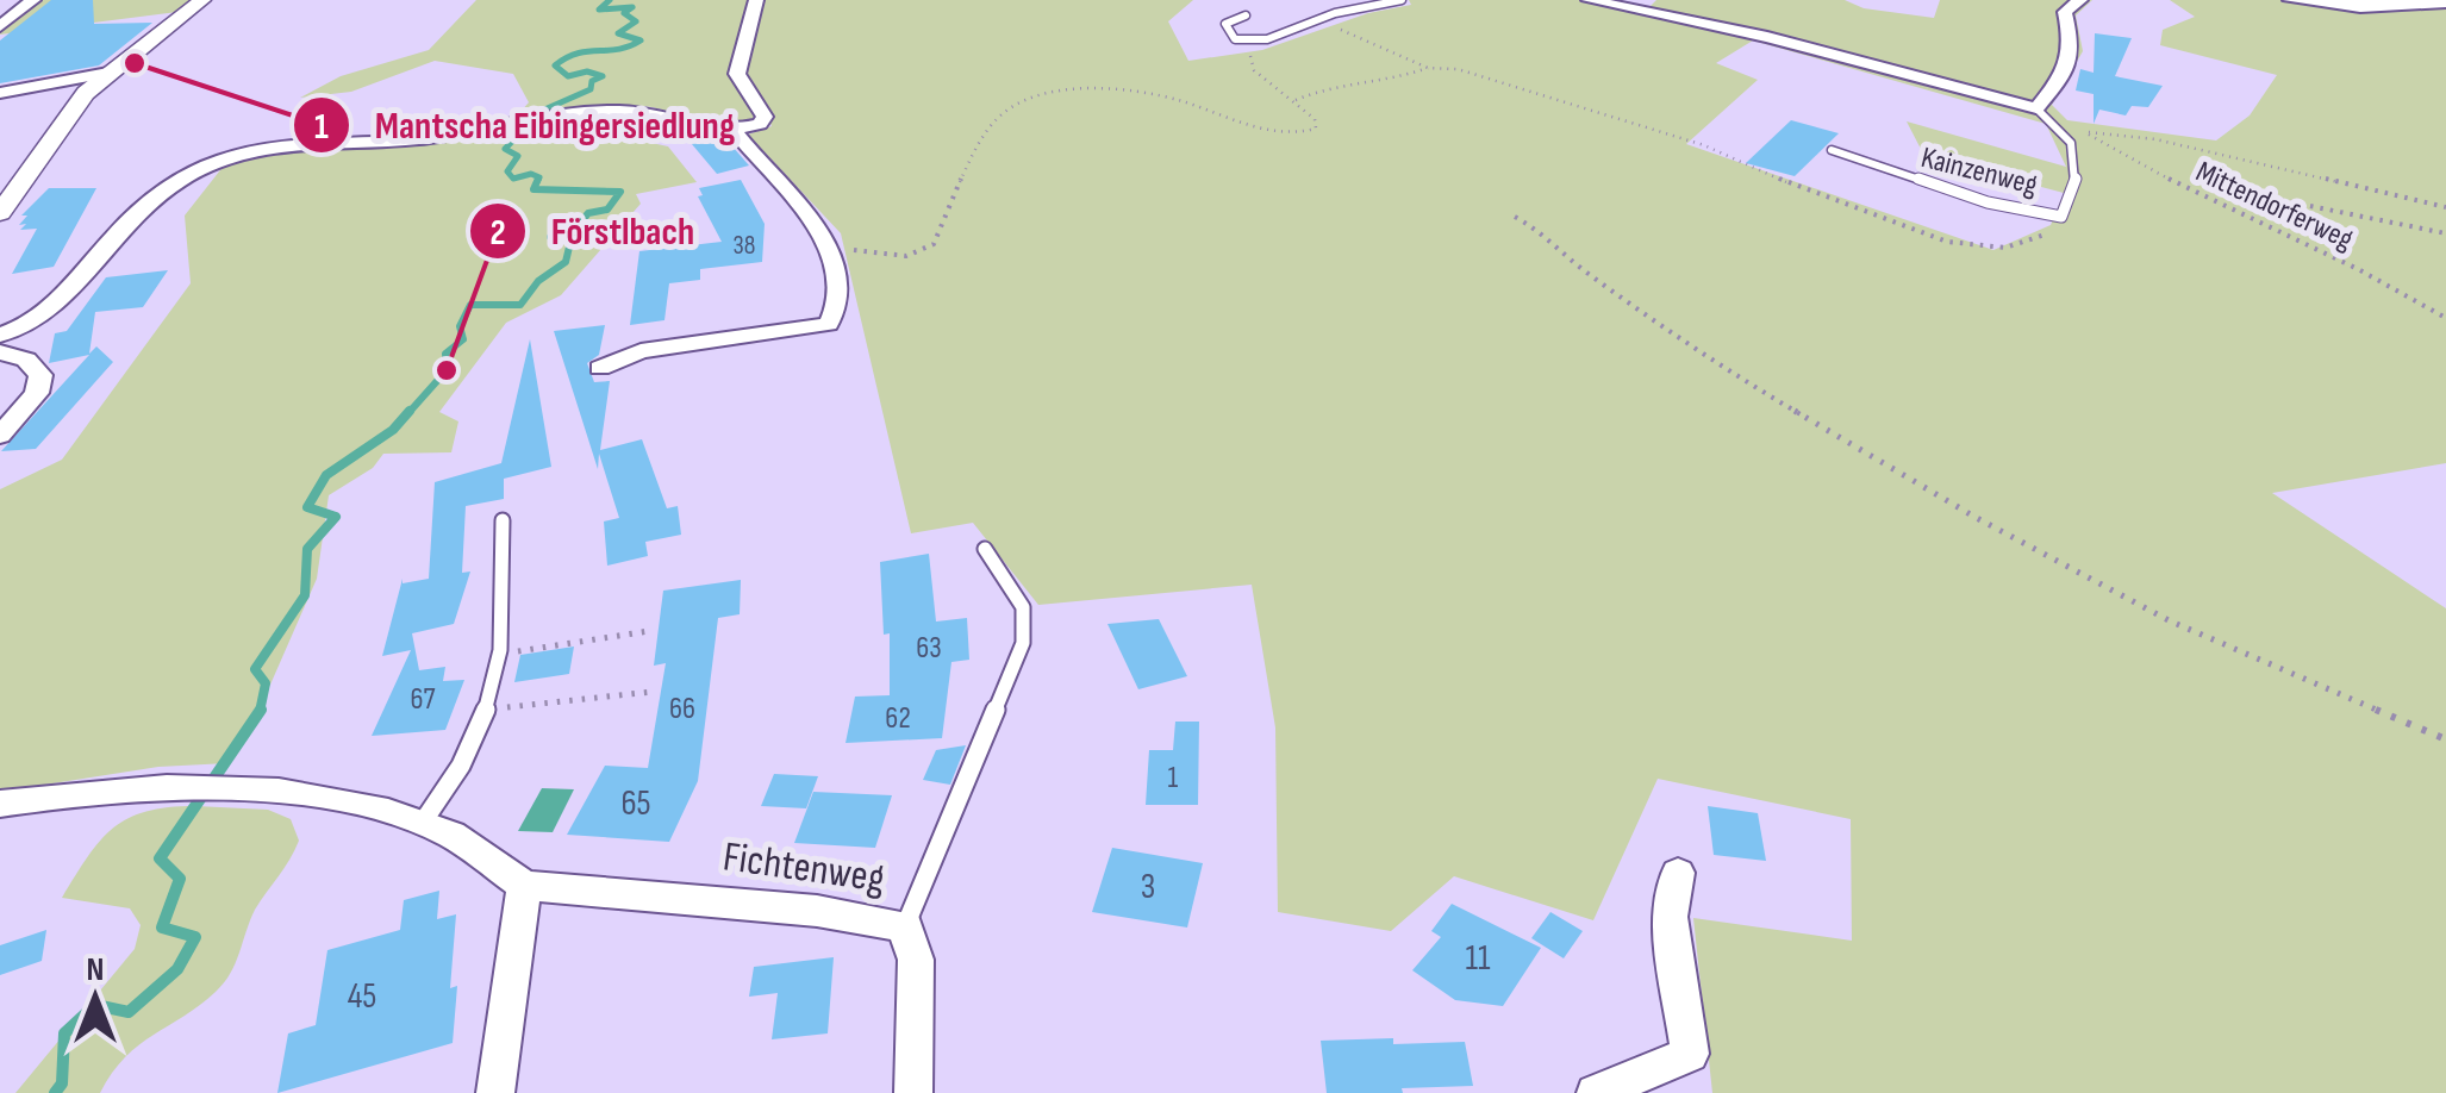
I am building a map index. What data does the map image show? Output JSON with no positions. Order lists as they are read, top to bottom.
{
  "streets": {
    "street": ["Fichtenweg"],
    "lane": ["Kainzenweg"],
    "path": ["Mittendorferweg"]
  },
  "places": ["Mantscha Eibingersiedlung", "Förstlbach"],
  "house_numbers": [
    "38",
    "63",
    "67",
    "66",
    "62",
    "1",
    "65",
    "3",
    "11",
    "45"
  ],
  "north": "top"
}
